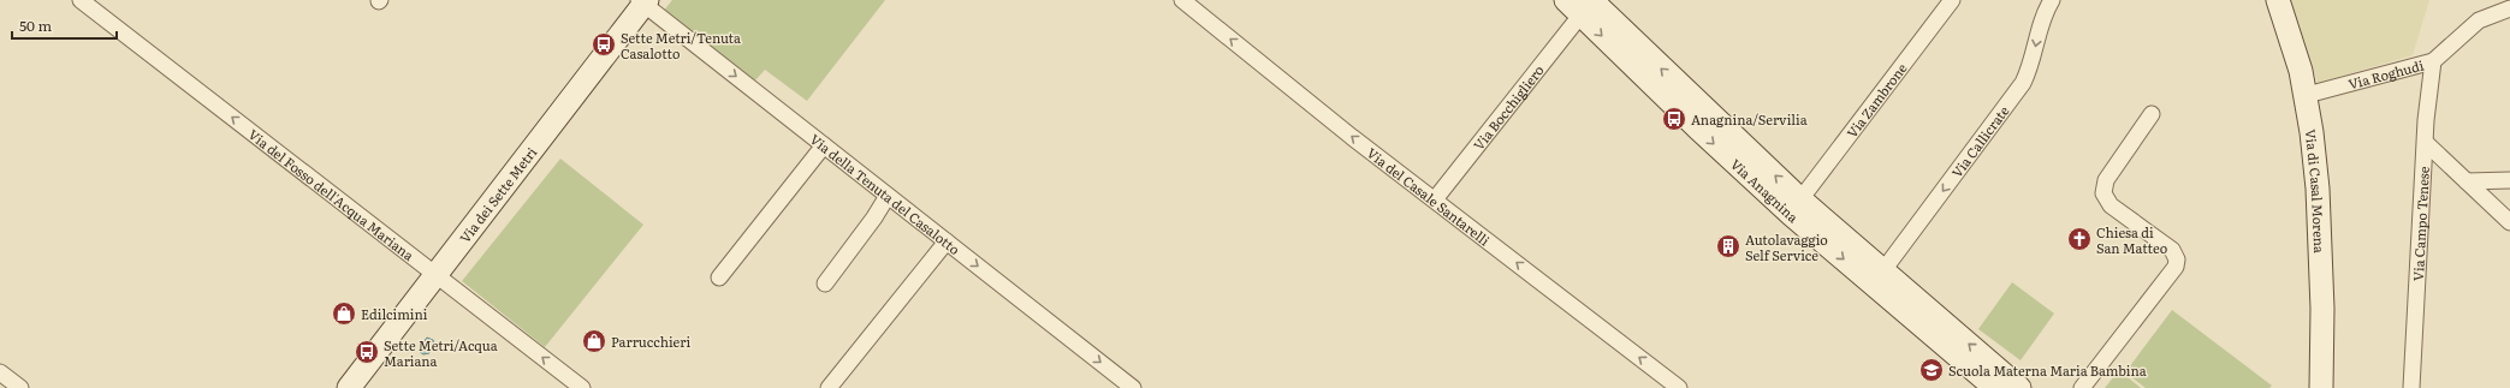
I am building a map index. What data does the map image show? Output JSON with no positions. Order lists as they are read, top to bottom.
{
  "streets": {
    "main road": ["Via Anagnina", "Via di Casal Morena", "Via dei Sette Metri"],
    "street": [
      "Via Roghudi",
      "Via Zambrone",
      "Via Bocchigliero",
      "Via Callicrate",
      "Via del Fosso dell'Acqua Mariana",
      "Via della Tenuta del Casalotto",
      "Via del Casale Santarelli",
      "Via Campo Tenese"
    ]
  },
  "crossings": [
    ["Via Roghudi", "Via di Casal Morena"],
    ["Via Roghudi", "Via Campo Tenese"],
    ["Via Zambrone", "Via Anagnina"],
    ["Via Bocchigliero", "Via Anagnina"],
    ["Via Bocchigliero", "Via del Casale Santarelli"],
    ["Via Callicrate", "Via Anagnina"],
    ["Via del Fosso dell'Acqua Mariana", "Via dei Sette Metri"],
    ["Via della Tenuta del Casalotto", "Via dei Sette Metri"]
  ],
  "one_way": [
    "Via Callicrate",
    "Via del Fosso dell'Acqua Mariana",
    "Via della Tenuta del Casalotto",
    "Via del Casale Santarelli"
  ],
  "places": {
    "bus stop": ["Sette Metri/Tenuta Casalotto", "Anagnina/Servilia", "Sette Metri/Acqua Mariana"],
    "church": ["Chiesa di San Matteo"],
    "building": ["Autolavaggio Self Service"],
    "shop": ["Edilcimini", "Parrucchieri"],
    "school or university": ["Scuola Materna Maria Bambina"]
  },
  "scale_bar": "50 m"
}
